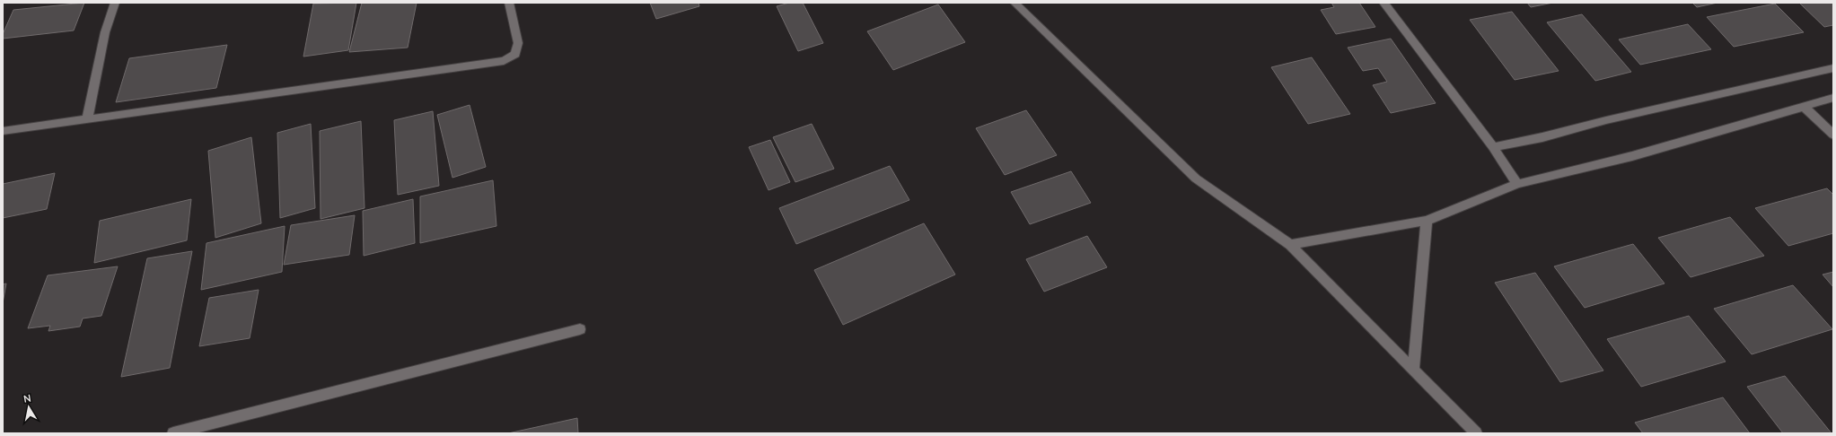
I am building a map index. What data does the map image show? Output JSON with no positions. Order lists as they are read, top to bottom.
{
  "north": "top"
}
